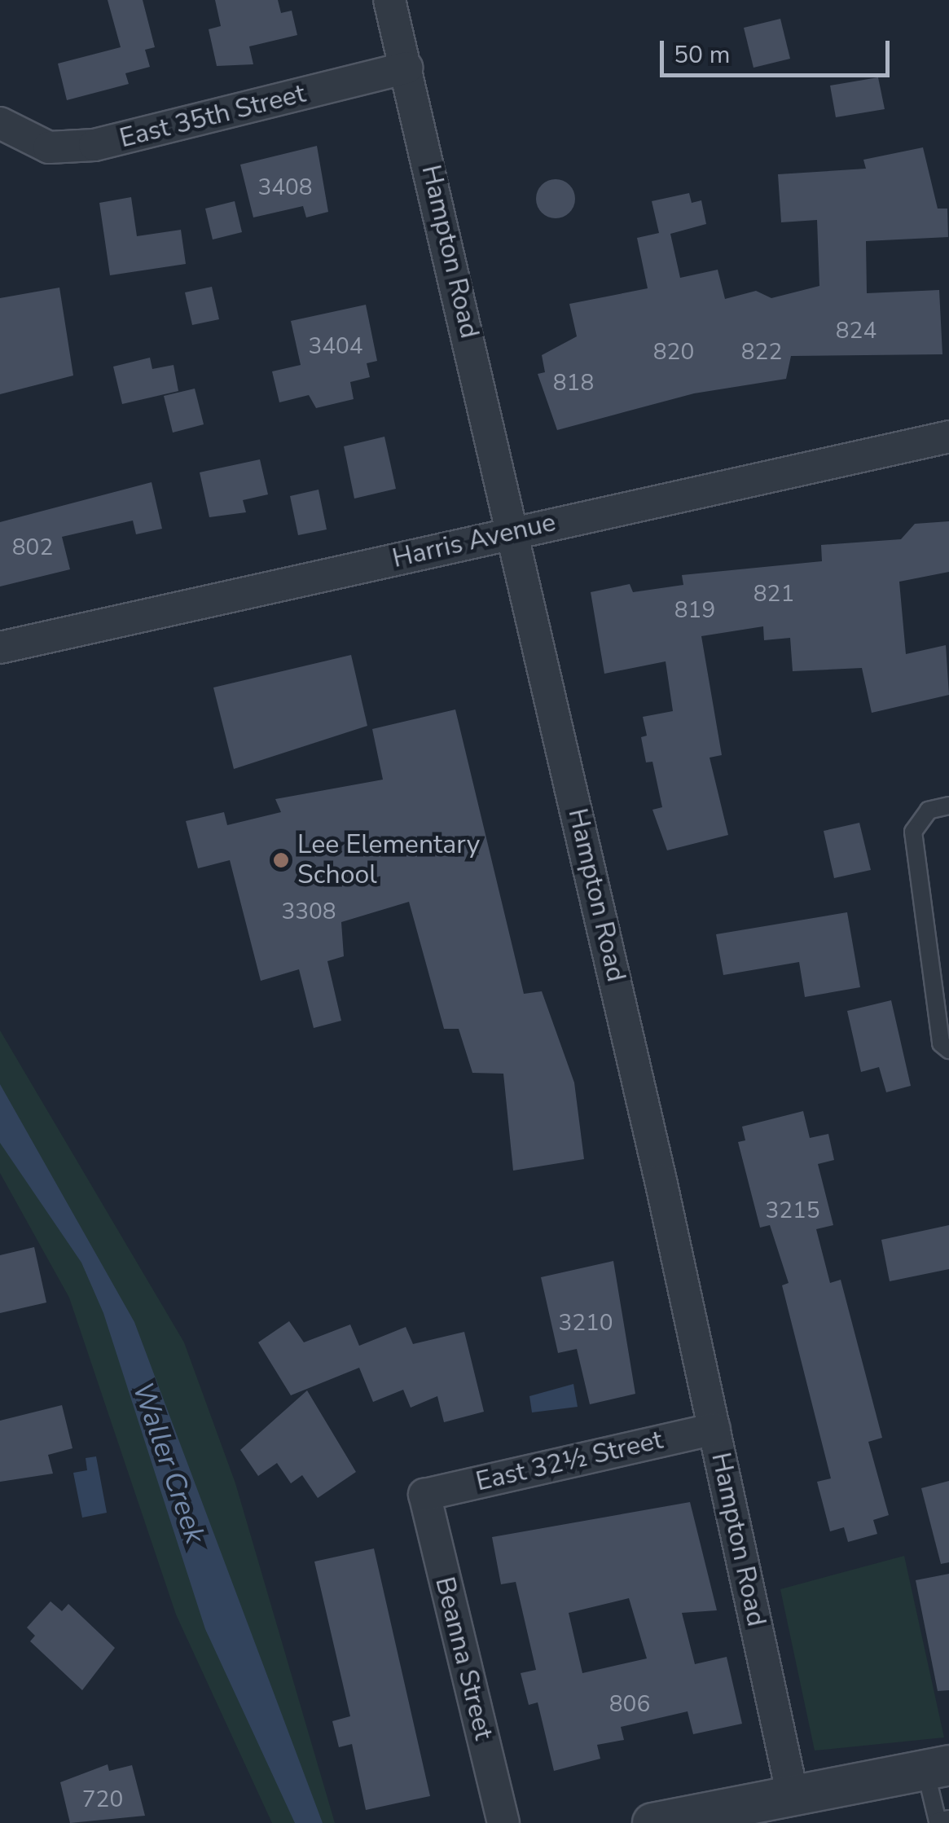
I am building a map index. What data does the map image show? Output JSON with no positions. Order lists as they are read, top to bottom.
{
  "streets": {
    "street": [
      "East 35th Street",
      "Hampton Road",
      "Harris Avenue",
      "East 32½ Street",
      "Beanna Street"
    ]
  },
  "crossings": [
    ["East 35th Street", "Hampton Road"],
    ["Hampton Road", "Harris Avenue"],
    ["Hampton Road", "East 32½ Street"],
    ["East 32½ Street", "Beanna Street"]
  ],
  "water": ["Waller Creek"],
  "places": ["Lee Elementary School"],
  "house_numbers": [
    "3408",
    "824",
    "3404",
    "820",
    "822",
    "818",
    "802",
    "821",
    "819",
    "3308",
    "3215",
    "3210",
    "806",
    "720"
  ],
  "scale_bar": "50 m"
}
